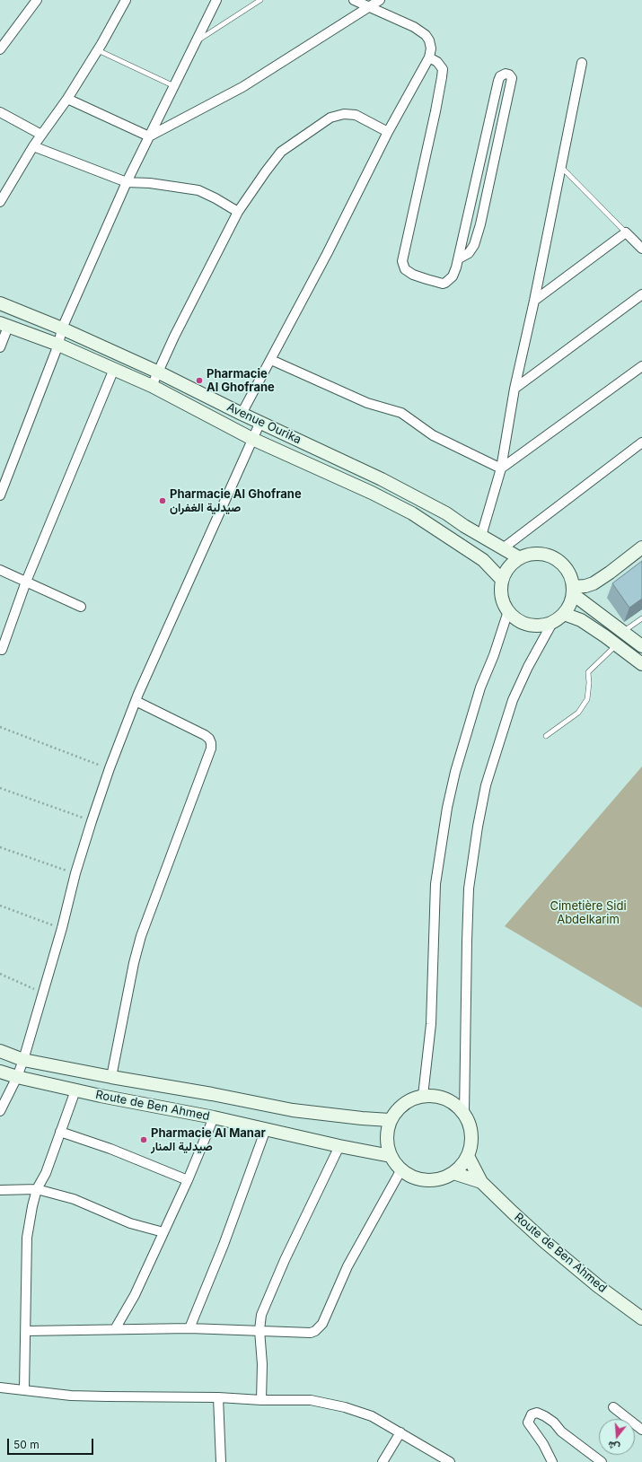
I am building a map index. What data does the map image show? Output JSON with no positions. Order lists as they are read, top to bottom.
{
  "streets": {
    "street": ["Avenue Ourika", "Route de Ben Ahmed"]
  },
  "parks": ["Cimetière Sidi Abdelkarim"],
  "places": ["Pharmacie Al Ghofrane", "Pharmacie Al Ghofrane صيدلية الغفران", "Pharmacie Al Manar صيدلية المنار"],
  "scale_bar": "50 m",
  "north": "bottom"
}
